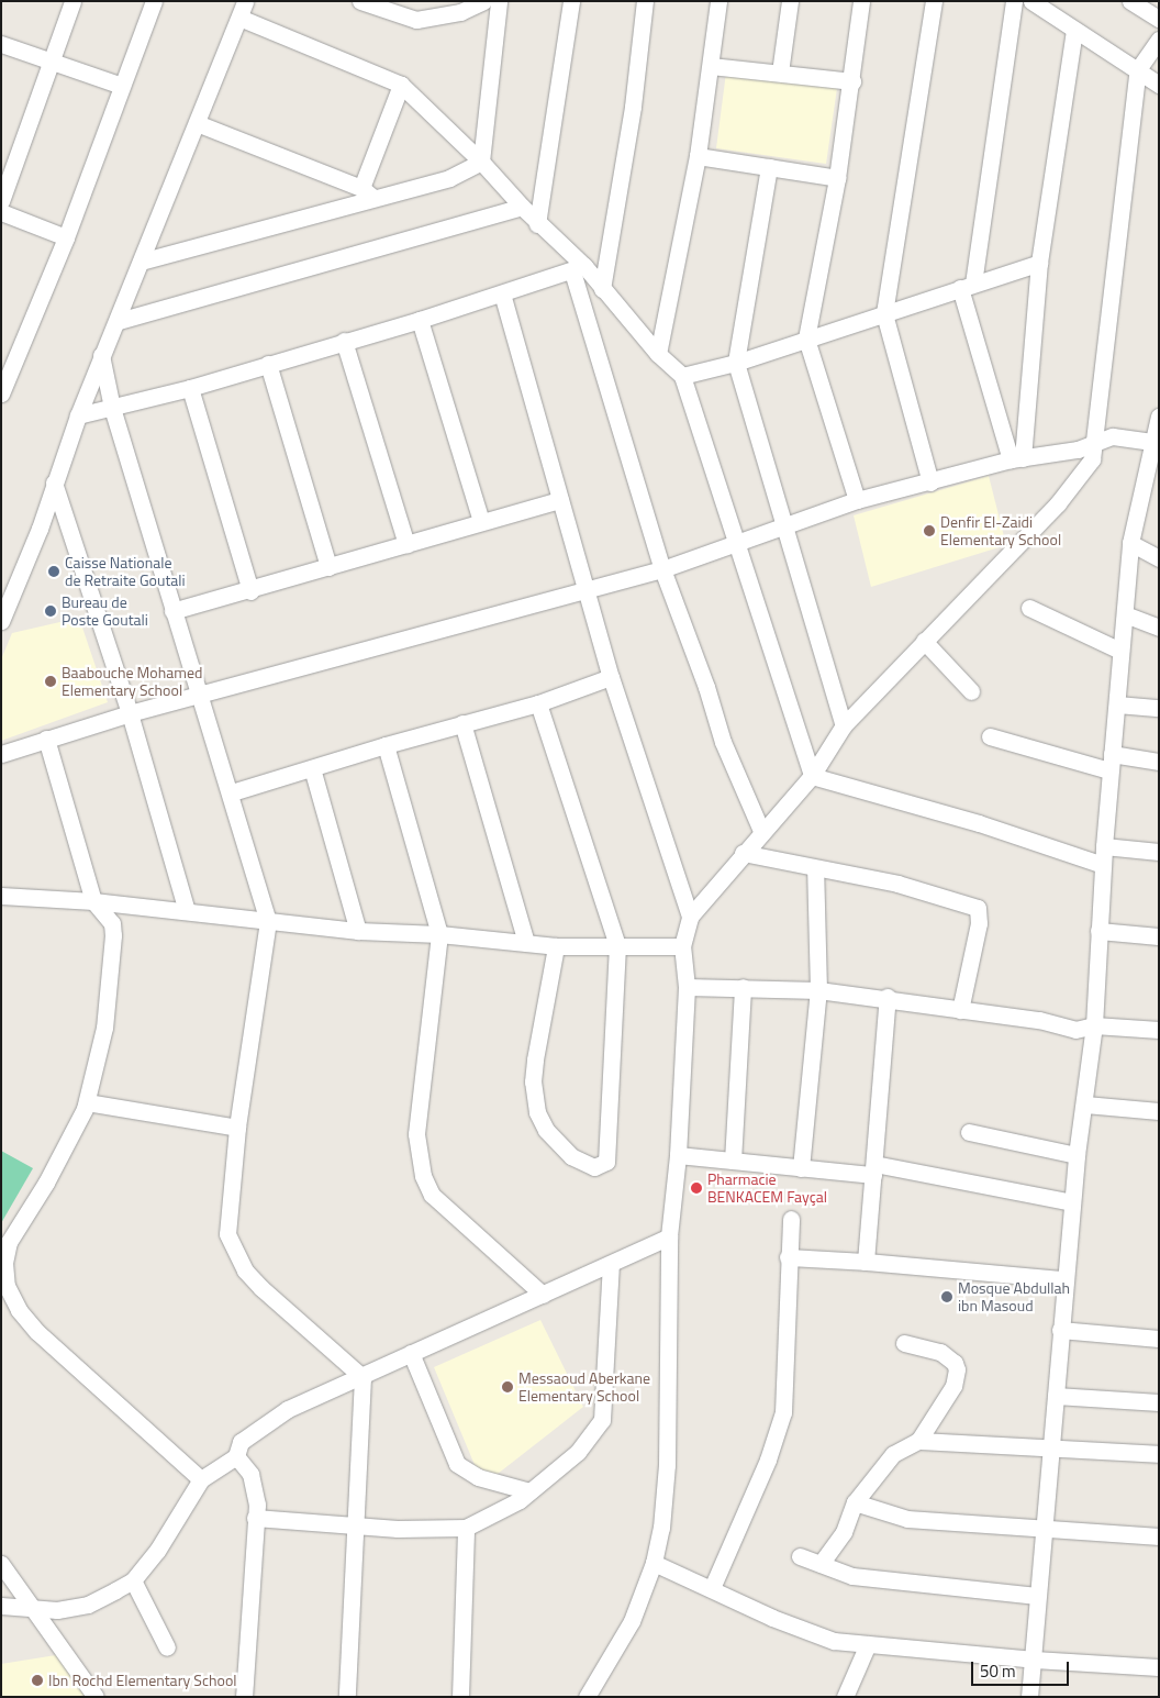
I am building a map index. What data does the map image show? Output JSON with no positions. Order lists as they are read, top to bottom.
{
  "places": [
    "Denfir El-Zaidi Elementary School",
    "Caisse Nationale de Retraite Goutali",
    "Bureau de Poste Goutali",
    "Baabouche Mohamed Elementary School",
    "Pharmacie BENKACEM Fayçal",
    "Mosque Abdullah ibn Masoud",
    "Messaoud Aberkane Elementary School",
    "Ibn Rochd Elementary School"
  ],
  "scale_bar": "50 m"
}
